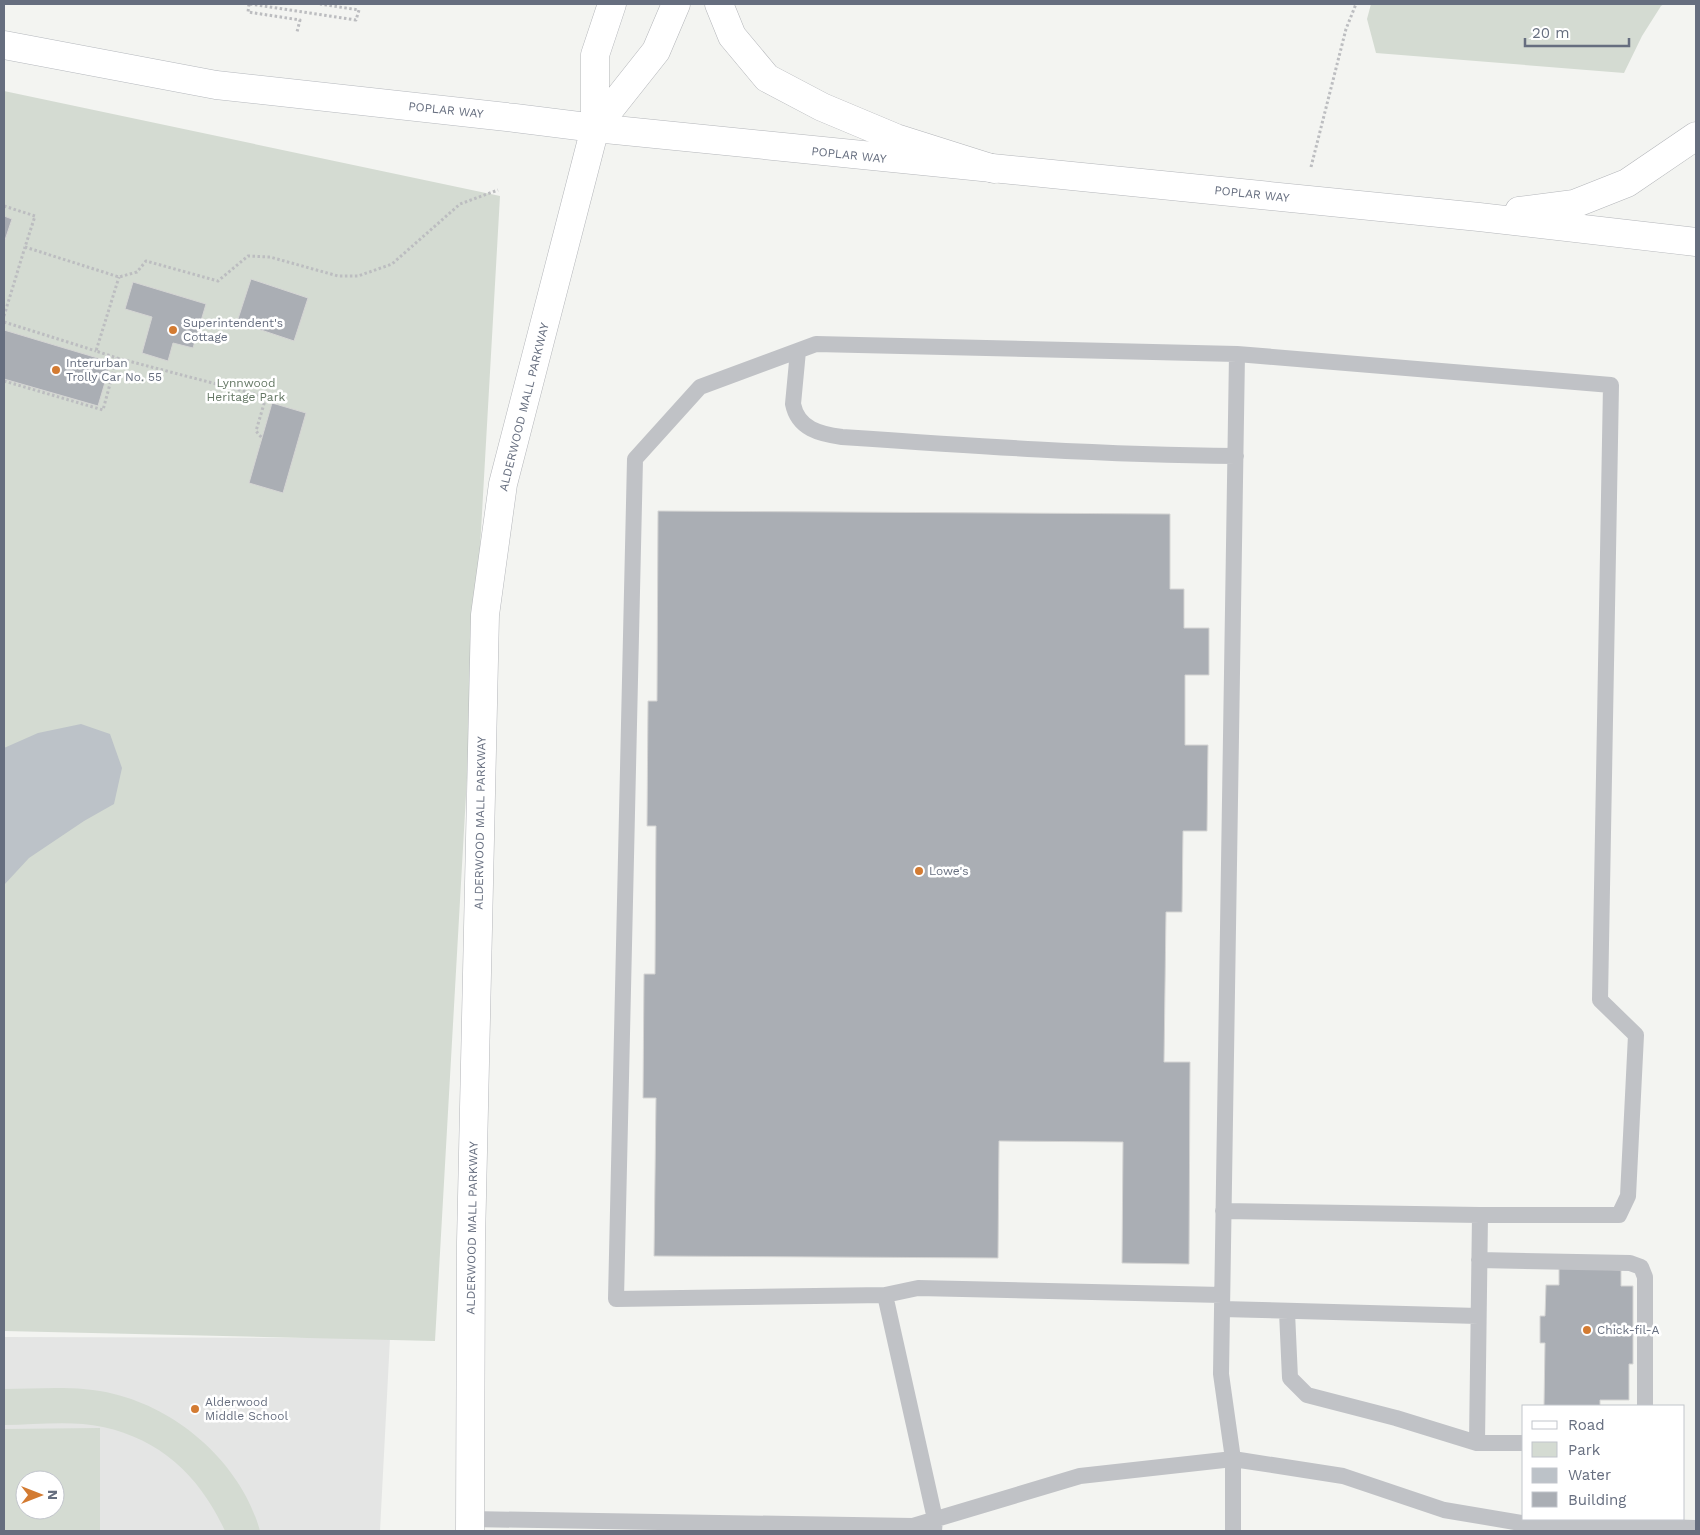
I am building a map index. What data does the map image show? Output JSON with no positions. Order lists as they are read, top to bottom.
{
  "streets": {
    "main road": ["POPLAR WAY", "ALDERWOOD MALL PARKWAY"]
  },
  "crossings": [
    ["POPLAR WAY", "ALDERWOOD MALL PARKWAY"]
  ],
  "parks": ["Lynnwood Heritage Park"],
  "places": [
    "Superintendent's Cottage",
    "Interurban Trolly Car No. 55",
    "Lowe's",
    "Chick-fil-A",
    "Alderwood Middle School"
  ],
  "legend": [
    "Road",
    "Park",
    "Water",
    "Building"
  ],
  "scale_bar": "20 m",
  "north": "right"
}
